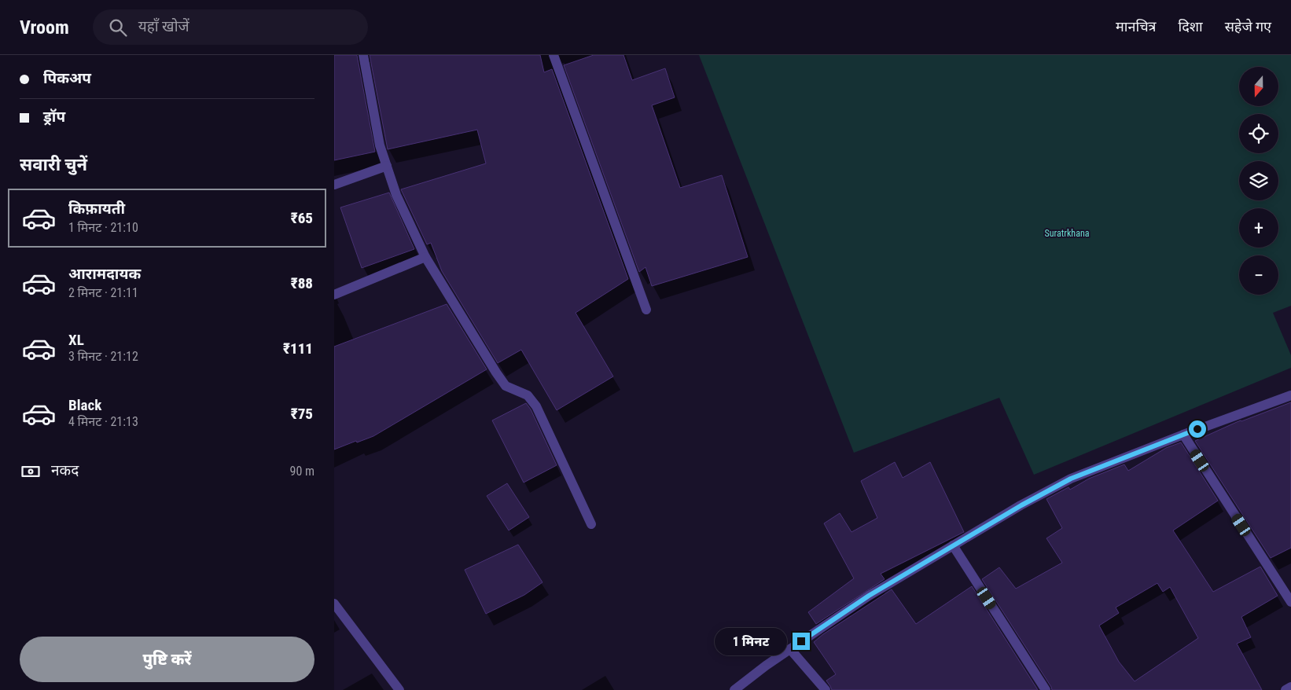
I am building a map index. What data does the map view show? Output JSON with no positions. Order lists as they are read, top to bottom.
{
  "parks": ["Suratrkhana"],
  "north": "bottom",
  "page": {
    "header": "Vroom",
    "search": "यहाँ खोजें",
    "nav": ["मानचित्र", "दिशा", "सहेजे गए"],
    "banner": ["पिकअप", "ड्रॉप"],
    "map_buttons": ["+", "−"],
    "heading": "सवारी चुनें",
    "list": [
      {
        "name": "किफ़ायती",
        "note": "1 मिनट · 21:10",
        "value": "₹65"
      },
      {
        "name": "आरामदायक",
        "note": "2 मिनट · 21:11",
        "value": "₹88"
      },
      {
        "name": "XL",
        "note": "3 मिनट · 21:12",
        "value": "₹111"
      },
      {
        "name": "Black",
        "note": "4 मिनट · 21:13",
        "value": "₹75"
      }
    ],
    "pay": ["नकद", "90 m"],
    "bubble": "1 मिनट",
    "buttons": "पुष्टि करें"
  }
}
